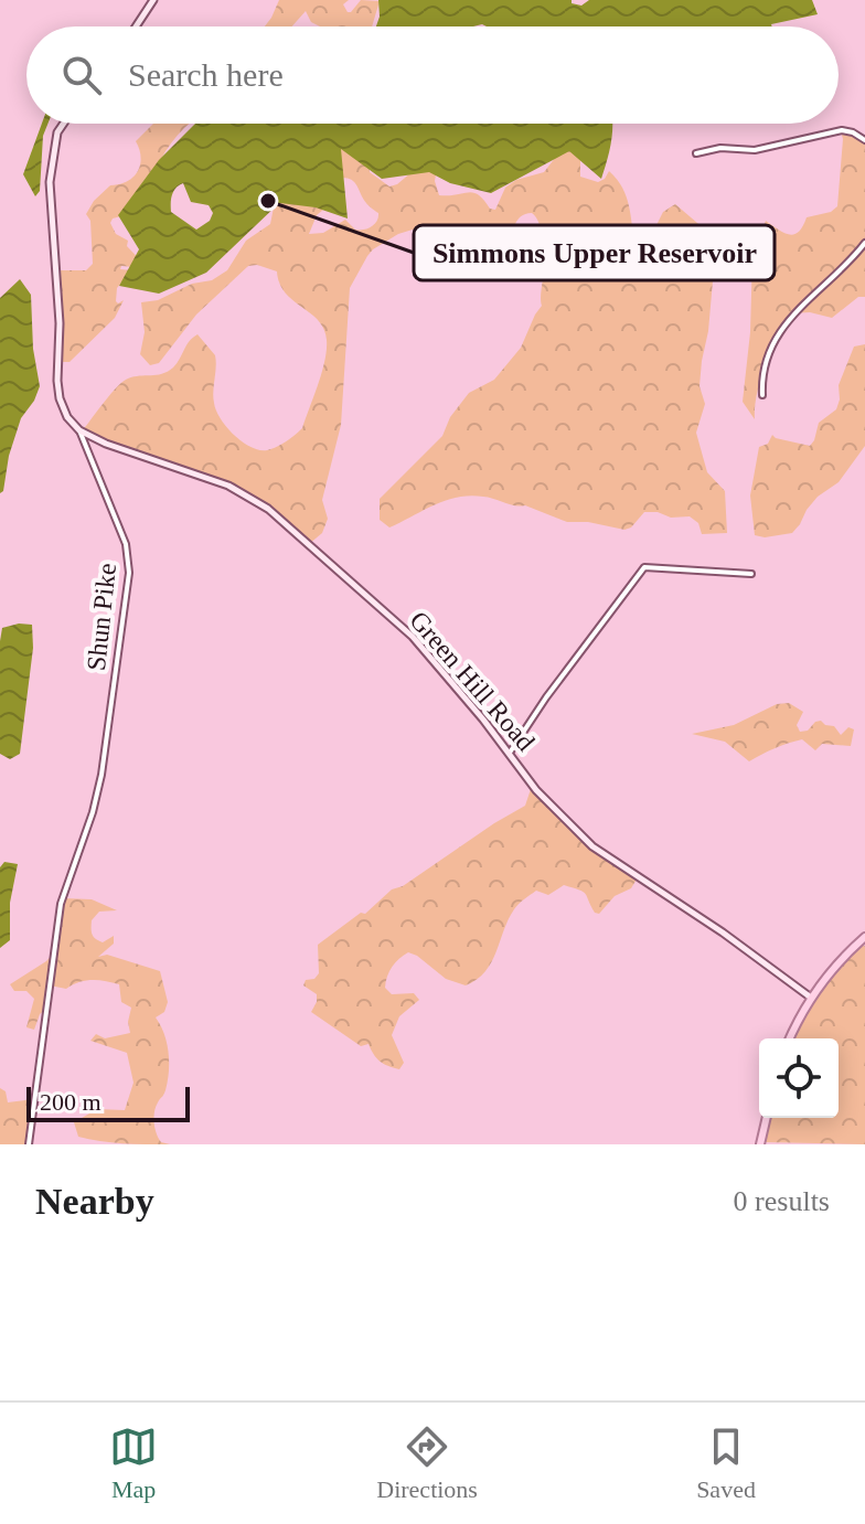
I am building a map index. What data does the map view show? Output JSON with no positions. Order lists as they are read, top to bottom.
{
  "streets": {
    "main road": ["Shun Pike", "Green Hill Road"]
  },
  "crossings": [
    ["Shun Pike", "Green Hill Road"]
  ],
  "places": ["Simmons Upper Reservoir"],
  "scale_bar": "200 m",
  "page": {
    "search": "Search here",
    "scale": "200 m",
    "heading": ["Nearby", "0 results"],
    "nav": ["Map", "Directions", "Saved"]
  }
}
